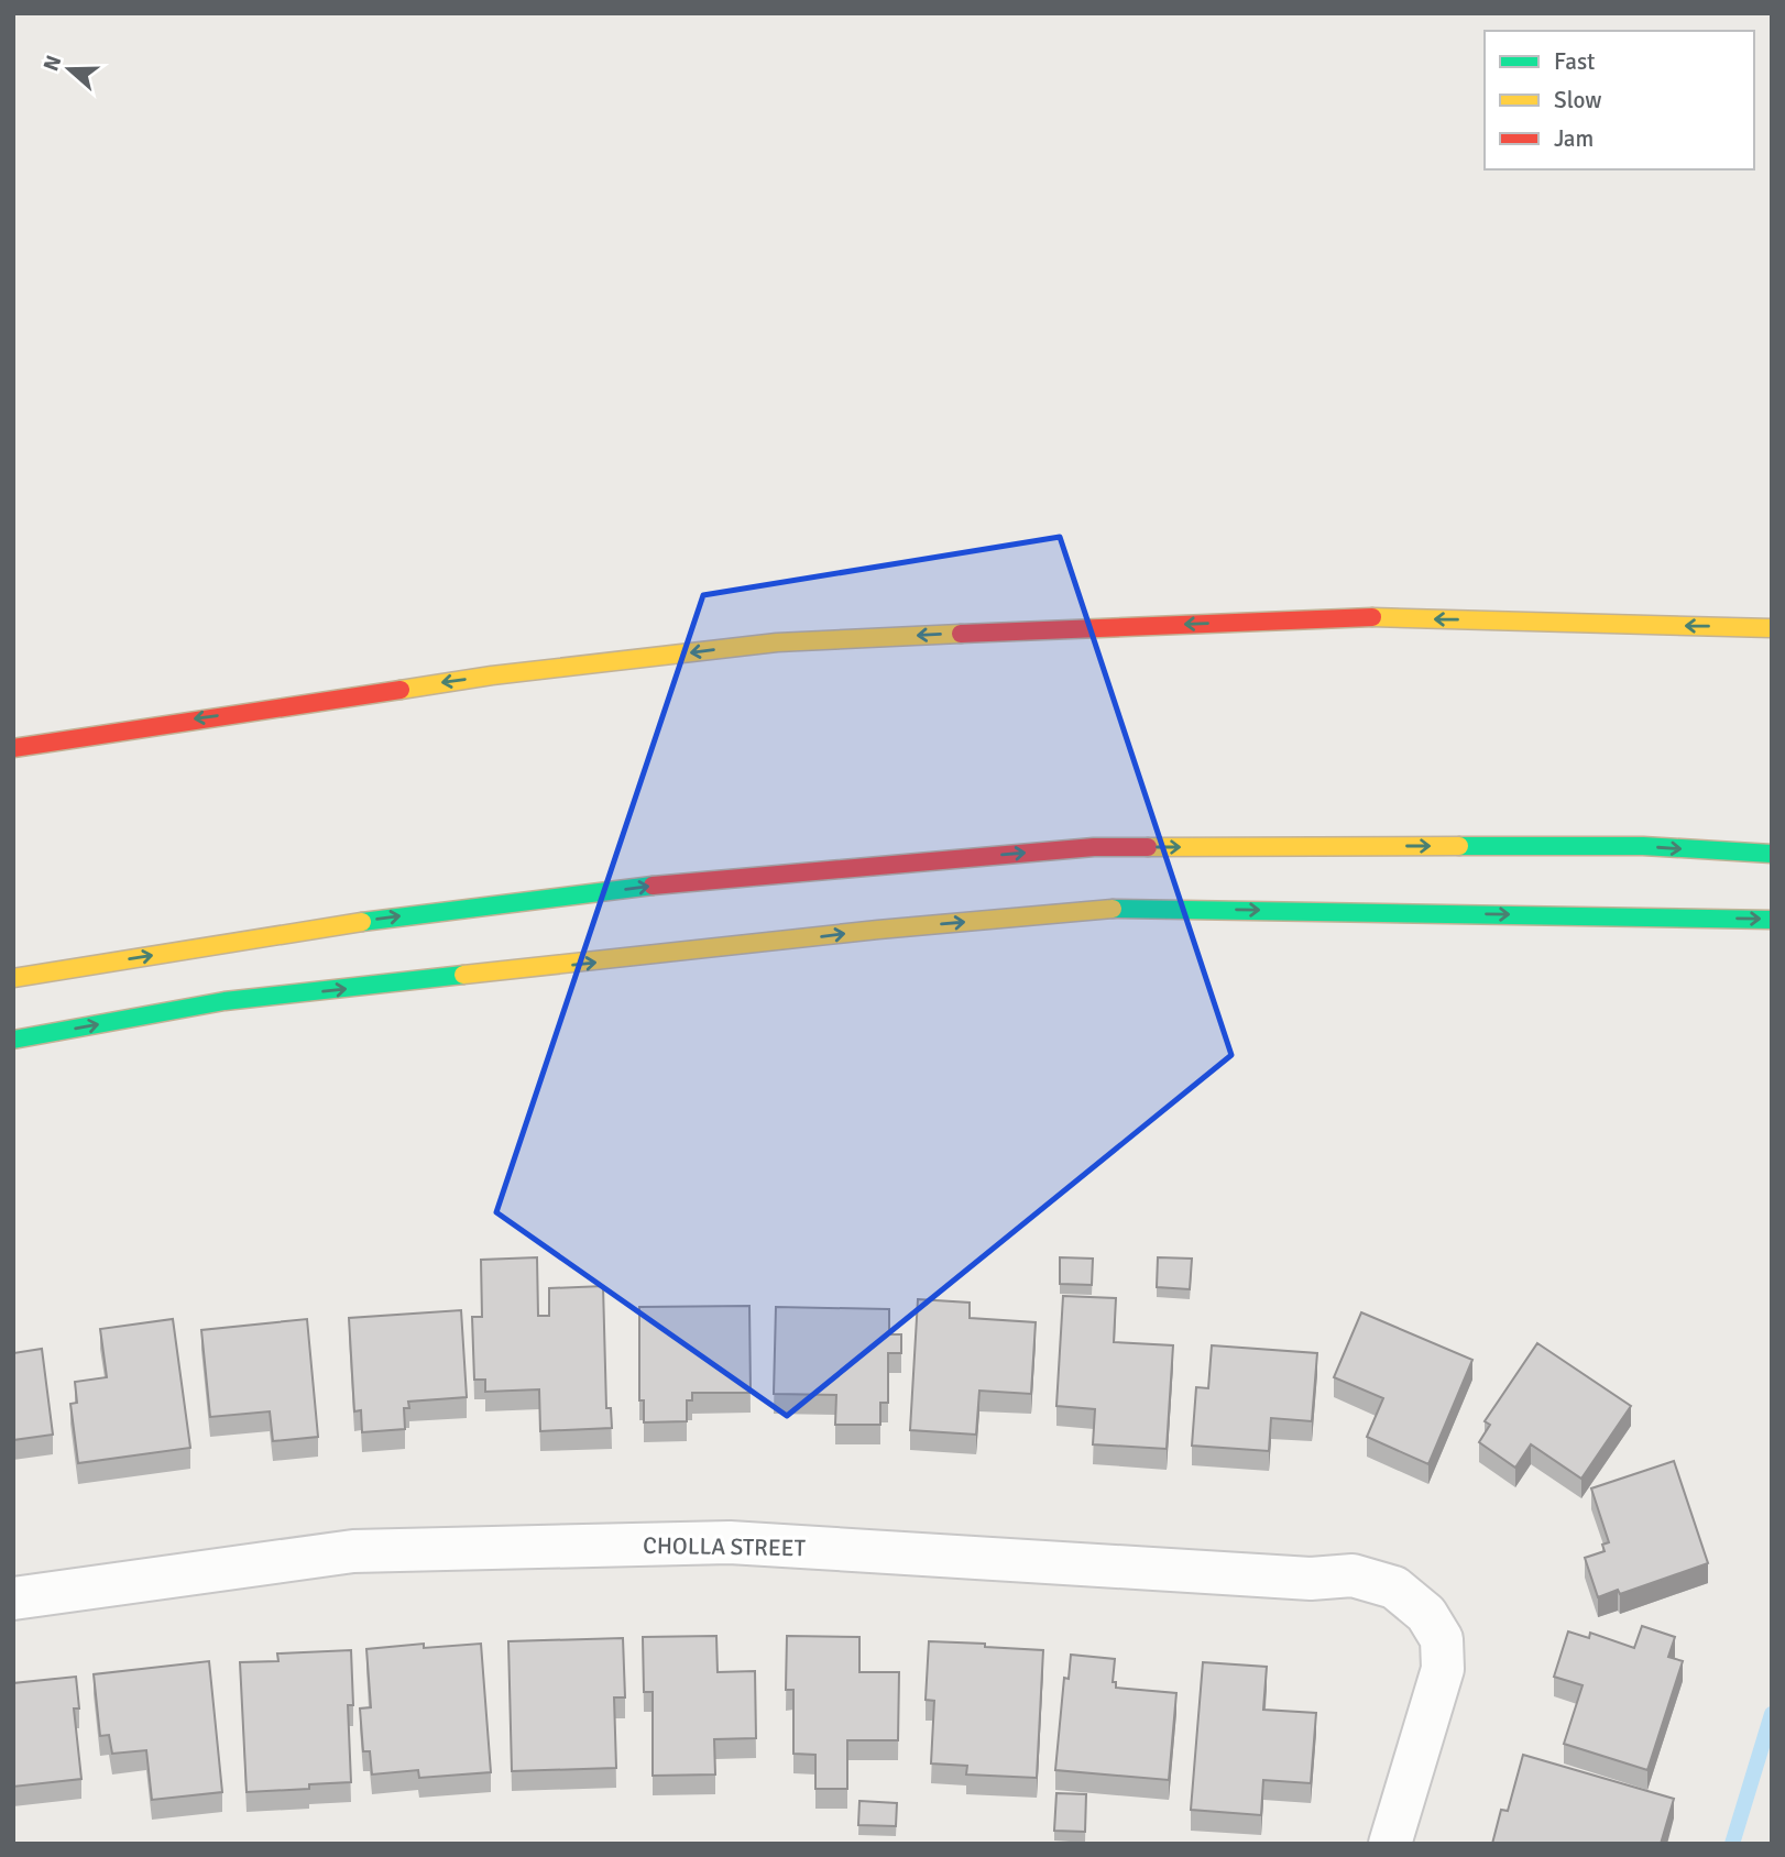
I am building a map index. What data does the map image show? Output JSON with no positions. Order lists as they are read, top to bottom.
{
  "streets": {
    "street": ["CHOLLA STREET"]
  },
  "legend": ["Fast", "Slow", "Jam"],
  "north": "left"
}
